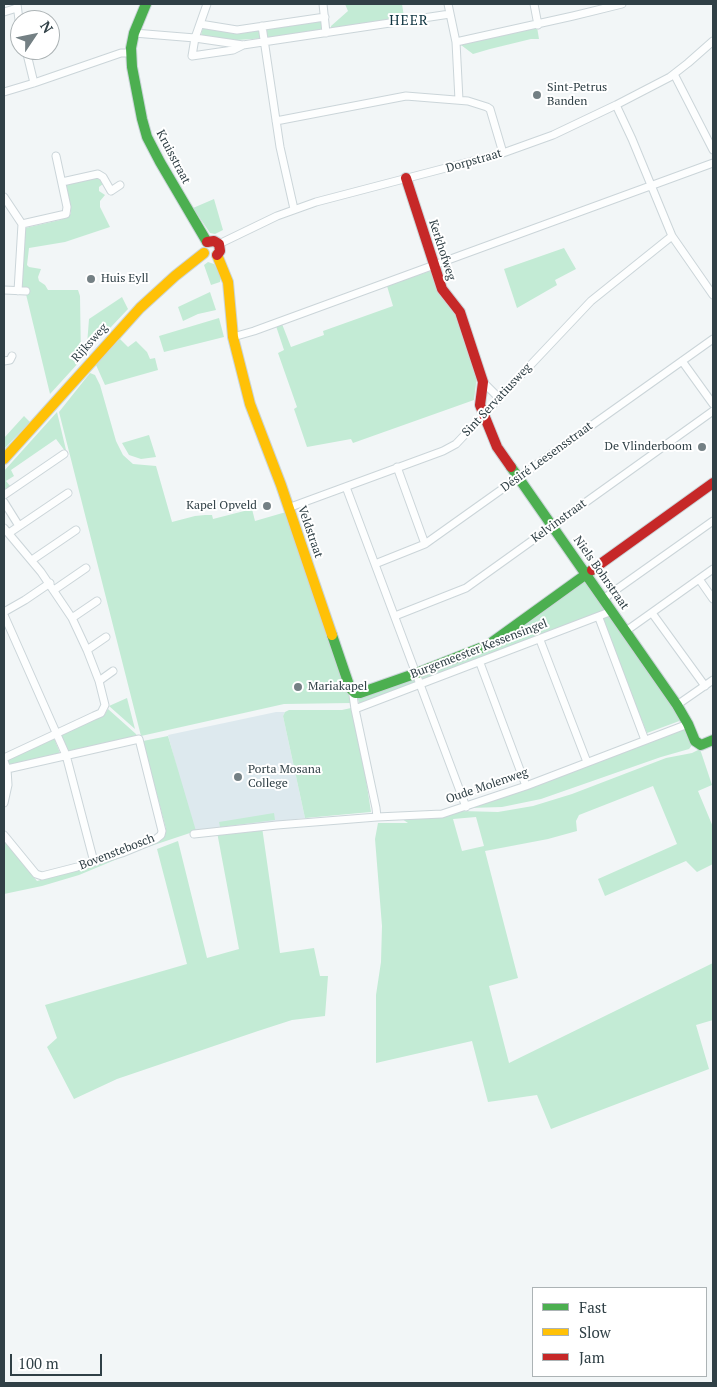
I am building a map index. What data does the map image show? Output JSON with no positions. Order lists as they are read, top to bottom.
{
  "streets": {
    "street": [
      "Kruisstraat",
      "Dorpstraat",
      "Kerkhofweg",
      "Rijksweg",
      "Sint Servatiusweg",
      "Désiré Leesensstraat",
      "Kelvinstraat",
      "Veldstraat",
      "Niels Bohrstraat",
      "Burgemeester Kessensingel",
      "Oude Molenweg",
      "Bovenstebosch"
    ]
  },
  "crossings": [
    ["Kruisstraat", "Dorpstraat"],
    ["Kruisstraat", "Rijksweg"],
    ["Kruisstraat", "Veldstraat"],
    ["Dorpstraat", "Kerkhofweg"],
    ["Dorpstraat", "Rijksweg"],
    ["Dorpstraat", "Veldstraat"],
    ["Kerkhofweg", "Sint Servatiusweg"],
    ["Kerkhofweg", "Niels Bohrstraat"],
    ["Rijksweg", "Veldstraat"],
    ["Sint Servatiusweg", "Veldstraat"],
    ["Sint Servatiusweg", "Niels Bohrstraat"],
    ["Désiré Leesensstraat", "Niels Bohrstraat"],
    ["Kelvinstraat", "Niels Bohrstraat"],
    ["Veldstraat", "Burgemeester Kessensingel"],
    ["Veldstraat", "Oude Molenweg"],
    ["Niels Bohrstraat", "Burgemeester Kessensingel"],
    ["Niels Bohrstraat", "Oude Molenweg"]
  ],
  "districts": ["HEER"],
  "places": [
    "Sint-Petrus Banden",
    "Huis Eyll",
    "De Vlinderboom",
    "Kapel Opveld",
    "Mariakapel",
    "Porta Mosana College"
  ],
  "legend": ["Fast", "Slow", "Jam"],
  "scale_bar": "100 m",
  "north": "top right"
}
